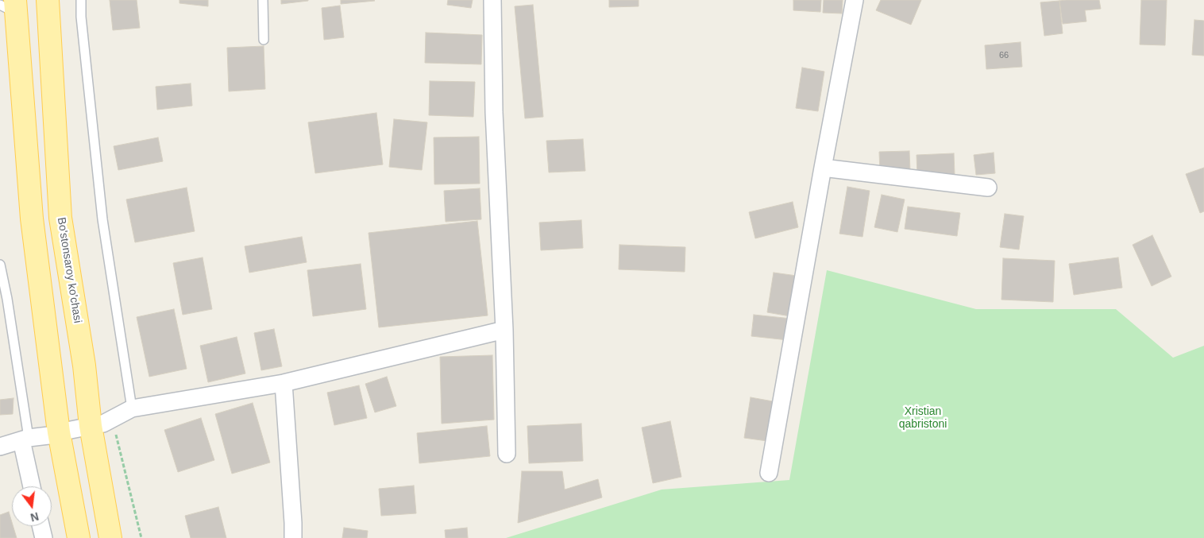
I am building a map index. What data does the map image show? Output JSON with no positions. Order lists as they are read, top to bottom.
{
  "streets": {
    "main road": ["Bo'stonsaroy ko'chasi"]
  },
  "parks": ["Xristian qabristoni"],
  "house_numbers": ["66"],
  "north": "bottom"
}
